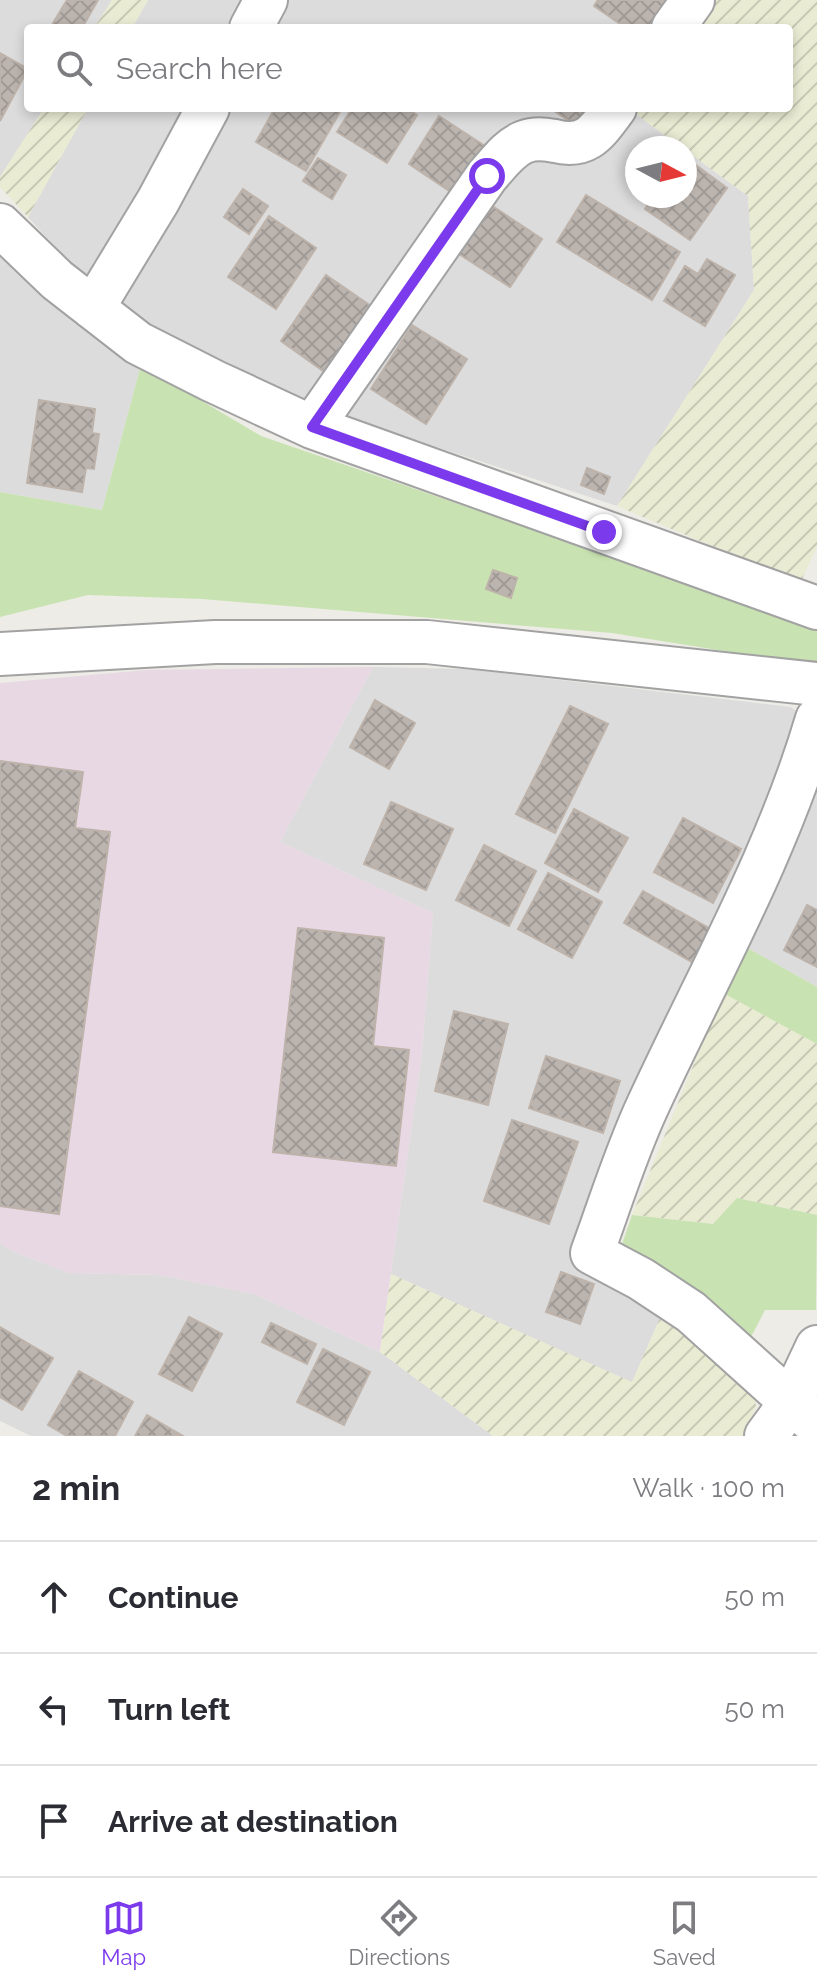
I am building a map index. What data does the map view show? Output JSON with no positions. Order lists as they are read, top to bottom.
{
  "north": "right",
  "page": {
    "search": "Search here",
    "heading": ["2 min", "Walk · 100 m"],
    "list": [
      ["Continue", "50 m"],
      ["Turn left", "50 m"],
      "Arrive at destination"
    ],
    "nav": ["Map", "Directions", "Saved"]
  }
}
